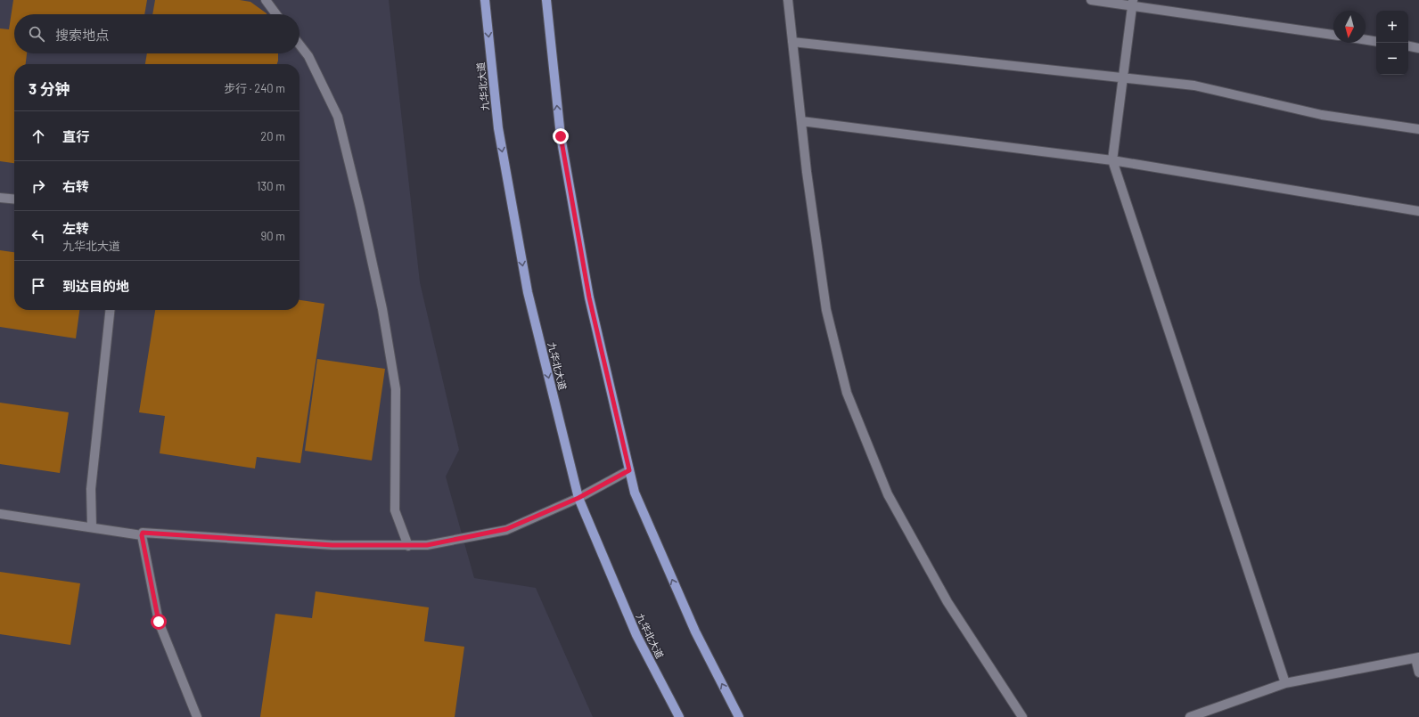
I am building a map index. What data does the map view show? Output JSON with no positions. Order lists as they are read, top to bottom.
{
  "streets": {
    "main road": ["九华北大道"]
  },
  "north": "bottom",
  "page": {
    "map_buttons": ["+", "−"],
    "search": "搜索地点",
    "heading": ["3 分钟", "步行 · 240 m"],
    "list": [
      ["直行", "20 m"],
      ["右转", "130 m"],
      ["左转", "九华北大道", "90 m"],
      "到达目的地"
    ]
  }
}
